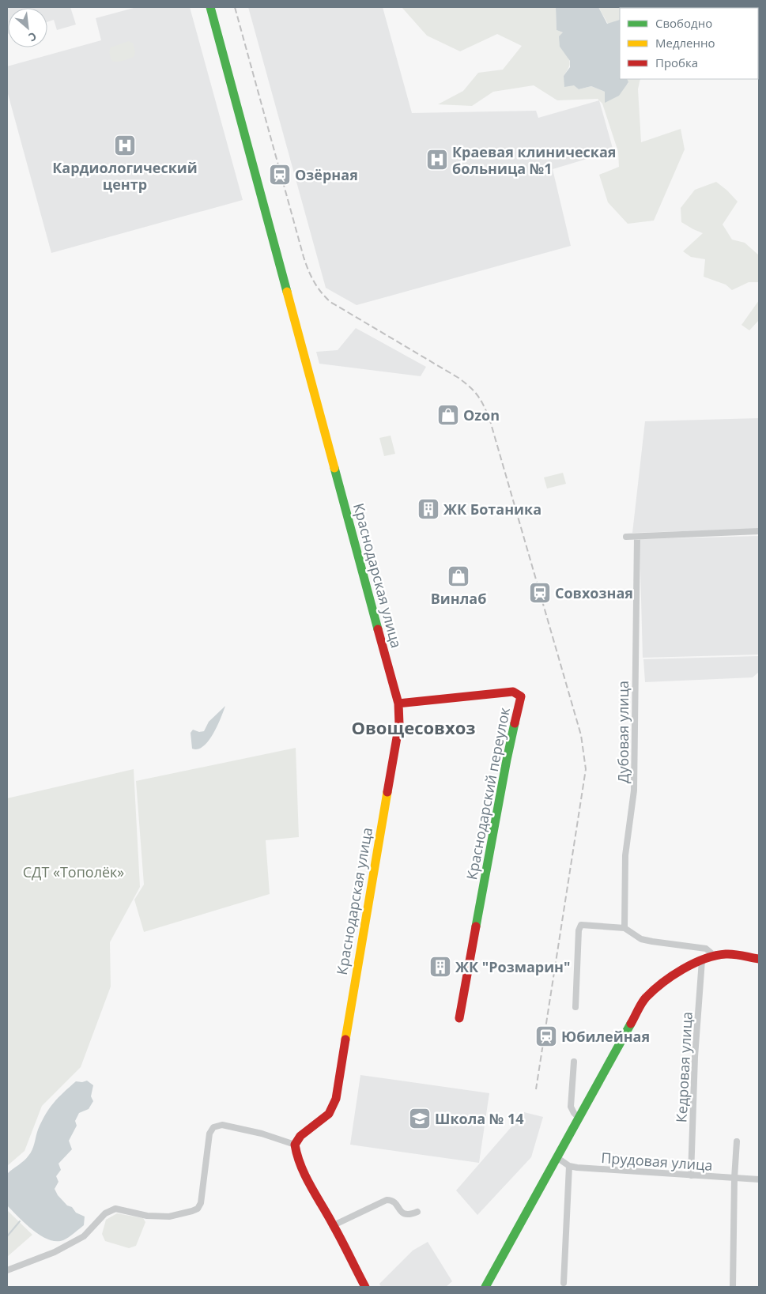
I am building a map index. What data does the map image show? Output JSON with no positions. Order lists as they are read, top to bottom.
{
  "streets": {
    "main road": ["Краснодарская улица", "Краснодарский переулок"],
    "street": ["Дубовая улица", "Кедровая улица", "Прудовая улица"]
  },
  "crossings": [
    ["Краснодарская улица", "Краснодарский переулок"],
    ["Кедровая улица", "Прудовая улица"]
  ],
  "districts": ["Овощесовхоз"],
  "parks": ["СДТ «Тополёк»"],
  "places": {
    "hospital": ["Кардиологический центр", "Краевая клиническая больница №1"],
    "station": ["Озёрная", "Совхозная", "Юбилейная"],
    "shop": ["Ozon", "Винлаб"],
    "building": ["ЖК Ботаника", "ЖК \"Розмарин\""],
    "school or university": ["Школа № 14"]
  },
  "legend": ["Свободно", "Медленно", "Пробка"],
  "north": "bottom right"
}
